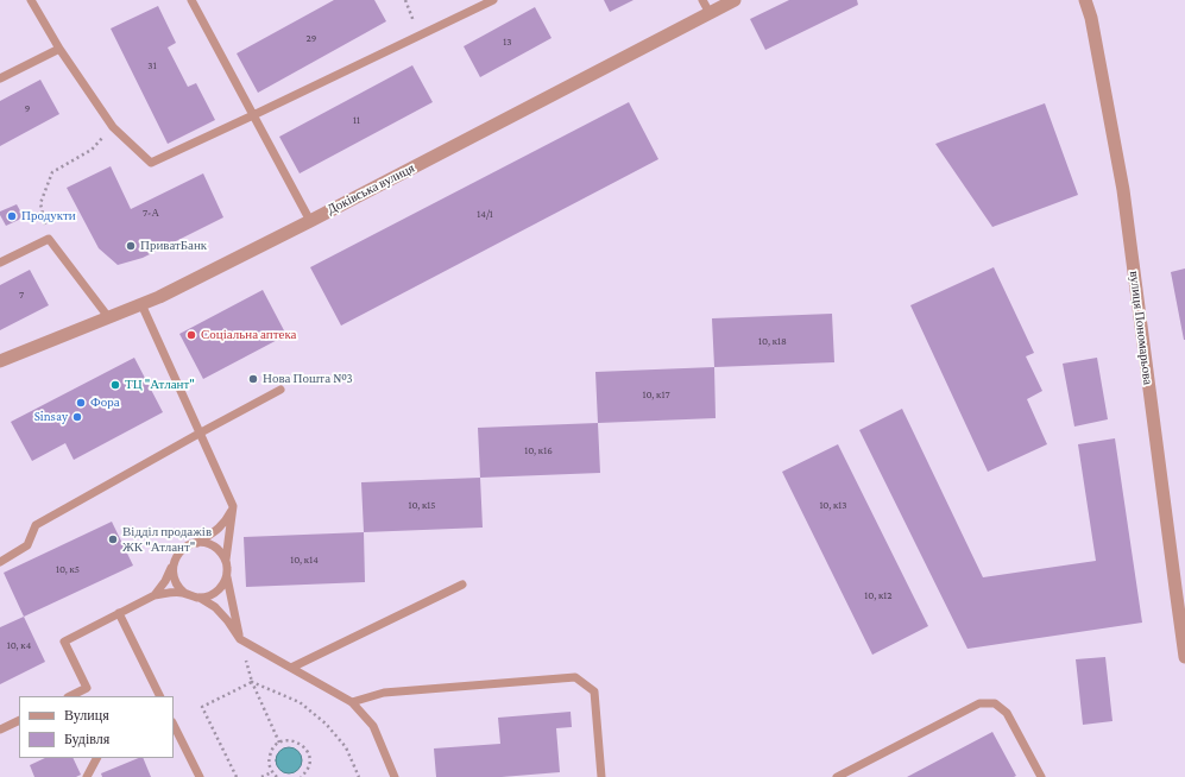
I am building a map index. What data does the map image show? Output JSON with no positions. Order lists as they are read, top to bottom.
{
  "streets": {
    "street": ["Доківська вулиця", "вулиця Пономарьова"]
  },
  "places": [
    "Продукти",
    "ПриватБанк",
    "Соціальна аптека",
    "Нова Пошта №3",
    "ТЦ \"Атлант\"",
    "Фора",
    "Sinsay",
    "Відділ продажів ЖК \"Атлант\""
  ],
  "house_numbers": [
    "29",
    "13",
    "31",
    "9",
    "11",
    "7-А",
    "14/1",
    "7",
    "10, к18",
    "10, к17",
    "10, к16",
    "10, к15",
    "10, к13",
    "10, к14",
    "10, к5",
    "10, к12",
    "10, к4"
  ],
  "legend": ["Вулиця", "Будівля"]
}
